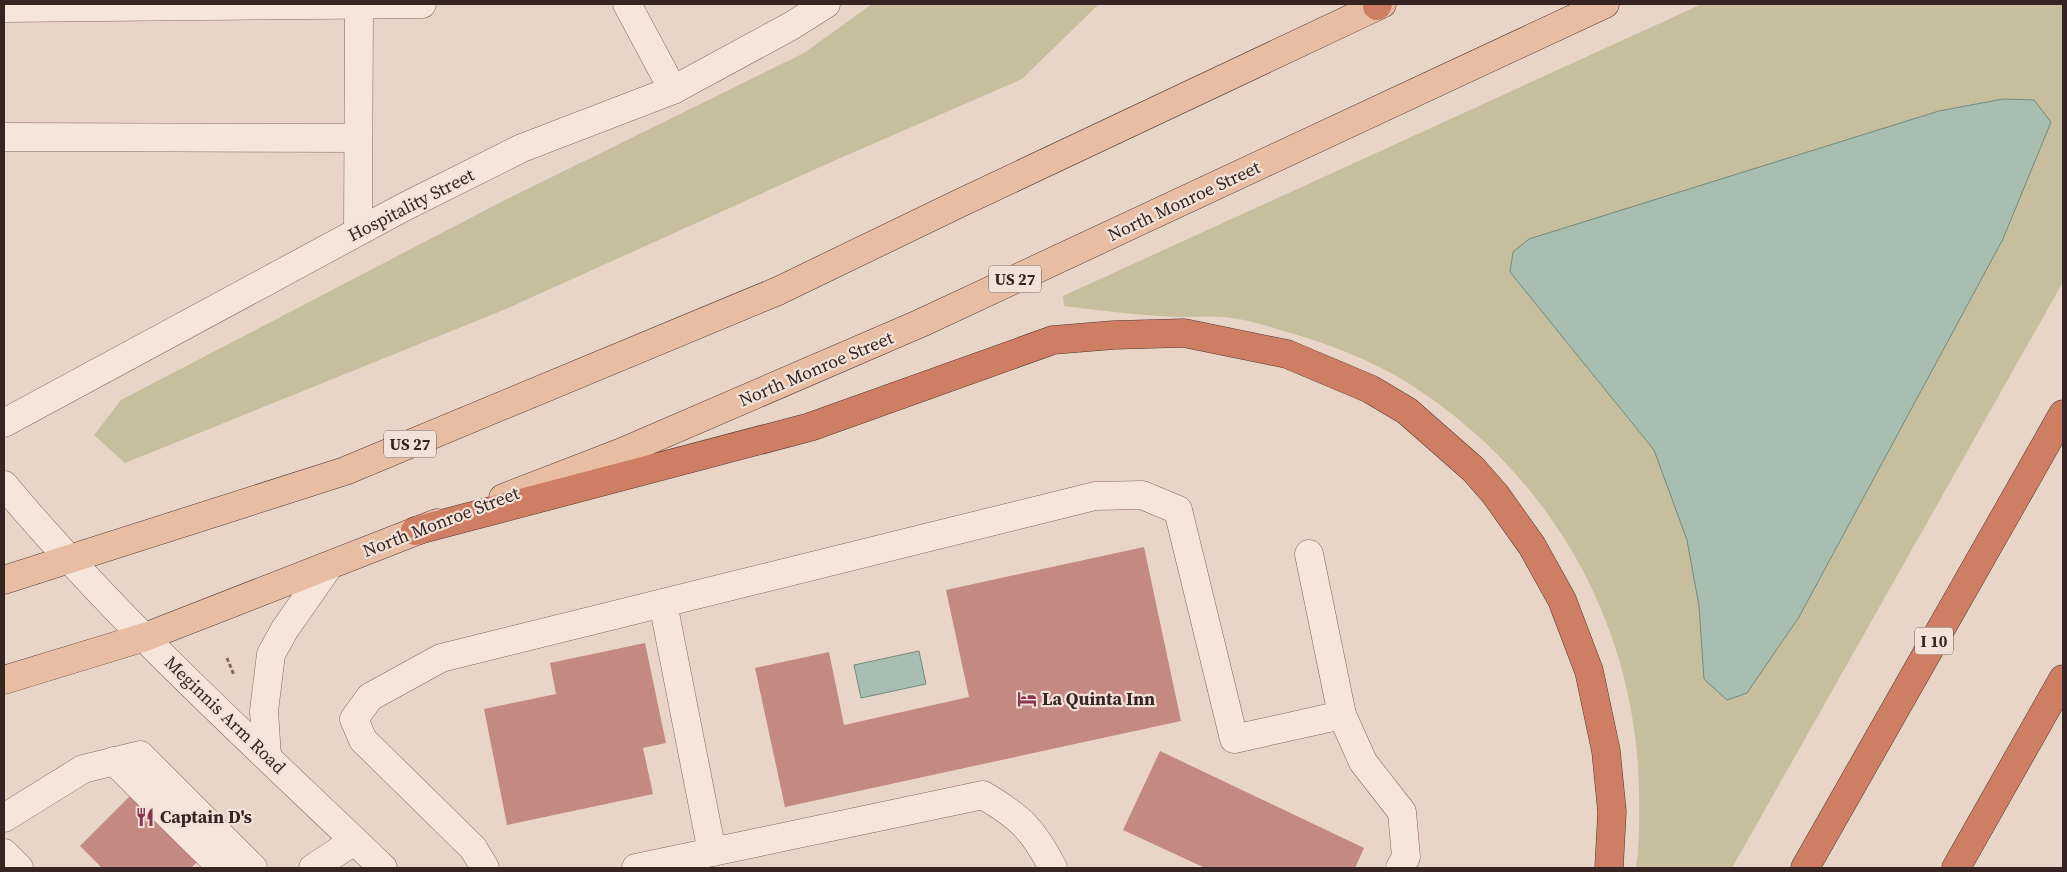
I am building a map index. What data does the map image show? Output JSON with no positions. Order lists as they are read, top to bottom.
{
  "streets": {
    "highway": ["I 10"],
    "main road": ["North Monroe Street", "US 27"],
    "street": ["Hospitality Street", "Meginnis Arm Road"]
  },
  "crossings": [
    ["North Monroe Street", "Meginnis Arm Road"],
    ["US 27", "Meginnis Arm Road"]
  ],
  "places": {
    "hotel": ["La Quinta Inn"],
    "restaurant": ["Captain D's"]
  }
}
